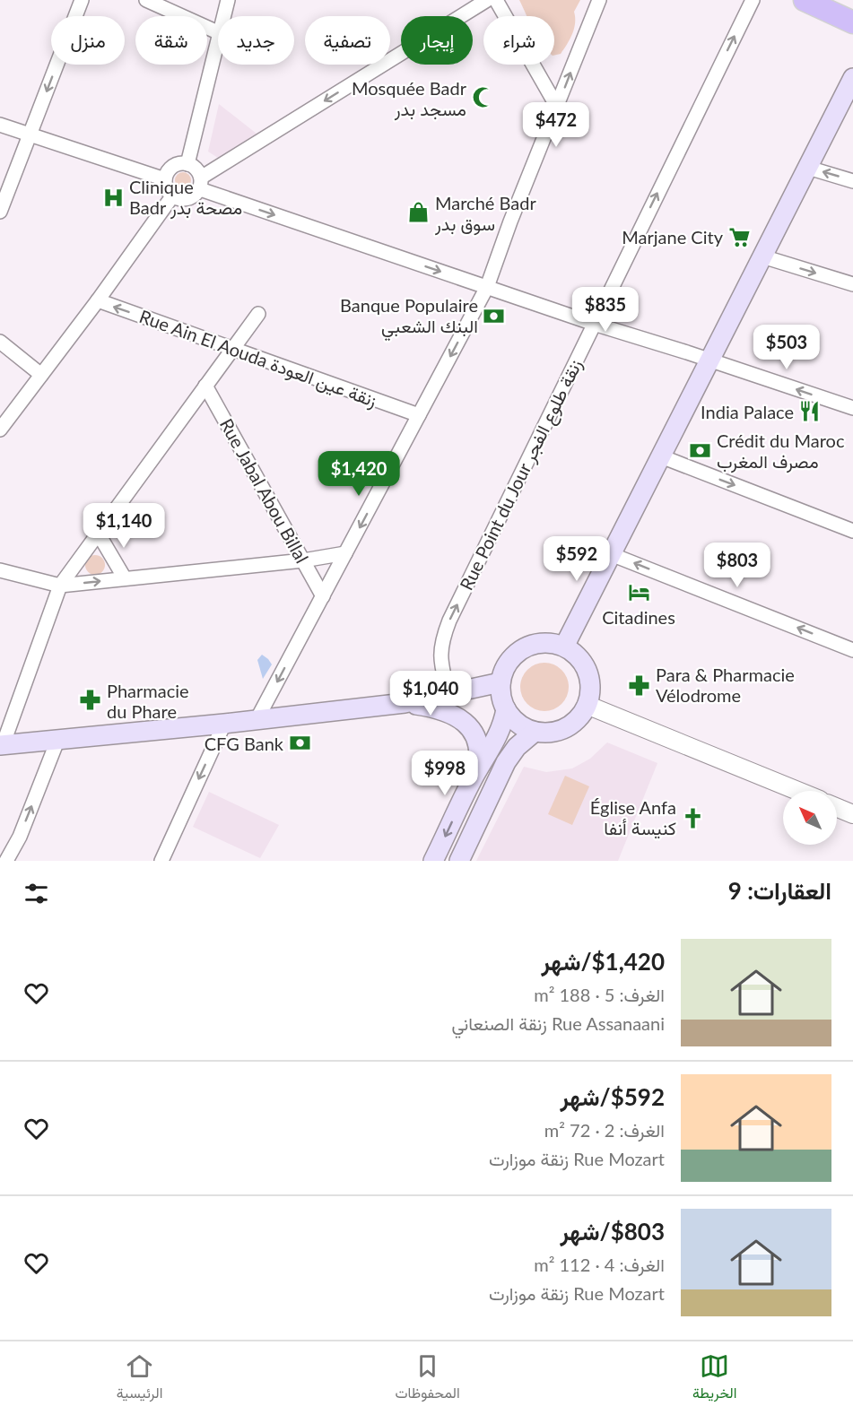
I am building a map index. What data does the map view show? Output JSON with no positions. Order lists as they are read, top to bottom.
{
  "streets": {
    "street": ["Rue Ain El Aouda زنقة عين العودة", "Rue Point du Jour زنقة طلوع الفجر", "Rue Jabal Abou Billal"]
  },
  "one_way": ["Rue Ain El Aouda زنقة عين العودة"],
  "places": {
    "mosque": ["Mosquée Badr مسجد بدر"],
    "hospital": ["Clinique Badr مصحة بدر"],
    "shop": ["Marché Badr سوق بدر"],
    "supermarket": ["Marjane City"],
    "bank": ["Banque Populaire البنك الشعبي", "Crédit du Maroc مصرف المغرب", "CFG Bank"],
    "restaurant": ["India Palace"],
    "hotel": ["Citadines"],
    "pharmacy": ["Para & Pharmacie Vélodrome", "Pharmacie du Phare"],
    "church": ["Église Anfa كنيسة أنفا"]
  },
  "north": "top left",
  "page": {
    "chip": [
      "شراء",
      "إيجار",
      "تصفية",
      "جديد",
      "شقة",
      "منزل"
    ],
    "price": [
      "$472",
      "$835",
      "$503",
      "$1,420",
      "$1,140",
      "$592",
      "$803",
      "$1,040",
      "$998"
    ],
    "heading": "العقارات: 9",
    "list": [
      {
        "name": "$1,420/شهر",
        "note": "الغرف: 5 · 188 m² · Rue Assanaani زنقة الصنعاني"
      },
      {
        "name": "$592/شهر",
        "note": "الغرف: 2 · 72 m² · Rue Mozart زنقة موزارت"
      },
      {
        "name": "$803/شهر",
        "note": "الغرف: 4 · 112 m² · Rue Mozart زنقة موزارت"
      }
    ],
    "tabs": ["الخريطة", "المحفوظات", "الرئيسية"]
  }
}
